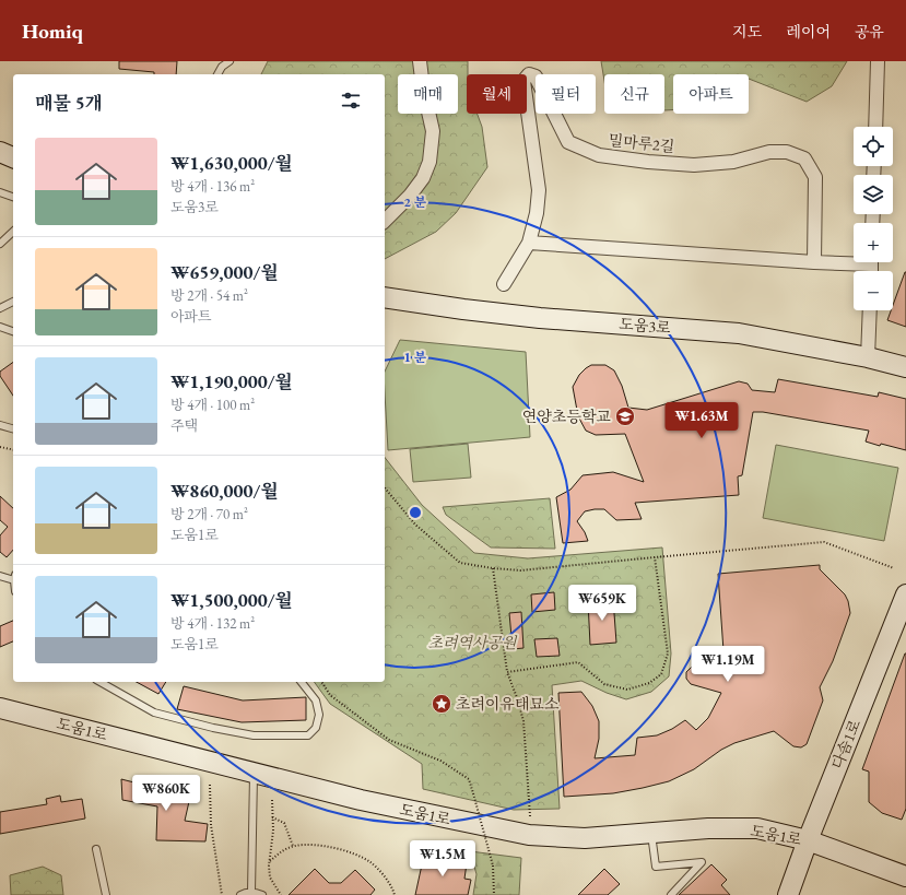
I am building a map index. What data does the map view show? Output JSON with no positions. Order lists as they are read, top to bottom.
{
  "streets": {
    "street": [
      "밀마루2길",
      "도움3로",
      "도움1로",
      "다솜1로"
    ]
  },
  "crossings": [
    ["도움1로", "다솜1로"]
  ],
  "parks": ["초려역사공원"],
  "places": {
    "school or university": ["연양초등학교"],
    "place": ["초려이유태묘소"]
  },
  "page": {
    "header": "Homiq",
    "nav": ["지도", "레이어", "공유"],
    "chip": [
      "매매",
      "월세",
      "필터",
      "신규",
      "아파트"
    ],
    "heading": "매물 5개",
    "map_buttons": ["+", "−"],
    "list": [
      {
        "name": "₩1,630,000/월",
        "note": "방 4개 · 136 m² · 도움3로"
      },
      {
        "name": "₩659,000/월",
        "note": "방 2개 · 54 m² · 아파트"
      },
      {
        "name": "₩1,190,000/월",
        "note": "방 4개 · 100 m² · 주택"
      },
      {
        "name": "₩860,000/월",
        "note": "방 2개 · 70 m² · 도움1로"
      },
      {
        "name": "₩1,500,000/월",
        "note": "방 4개 · 132 m² · 도움1로"
      }
    ],
    "price": [
      "₩1.63M",
      "₩659K",
      "₩1.19M",
      "₩860K",
      "₩1.5M"
    ]
  },
  "rings": ["2 분", "1 분"]
}
